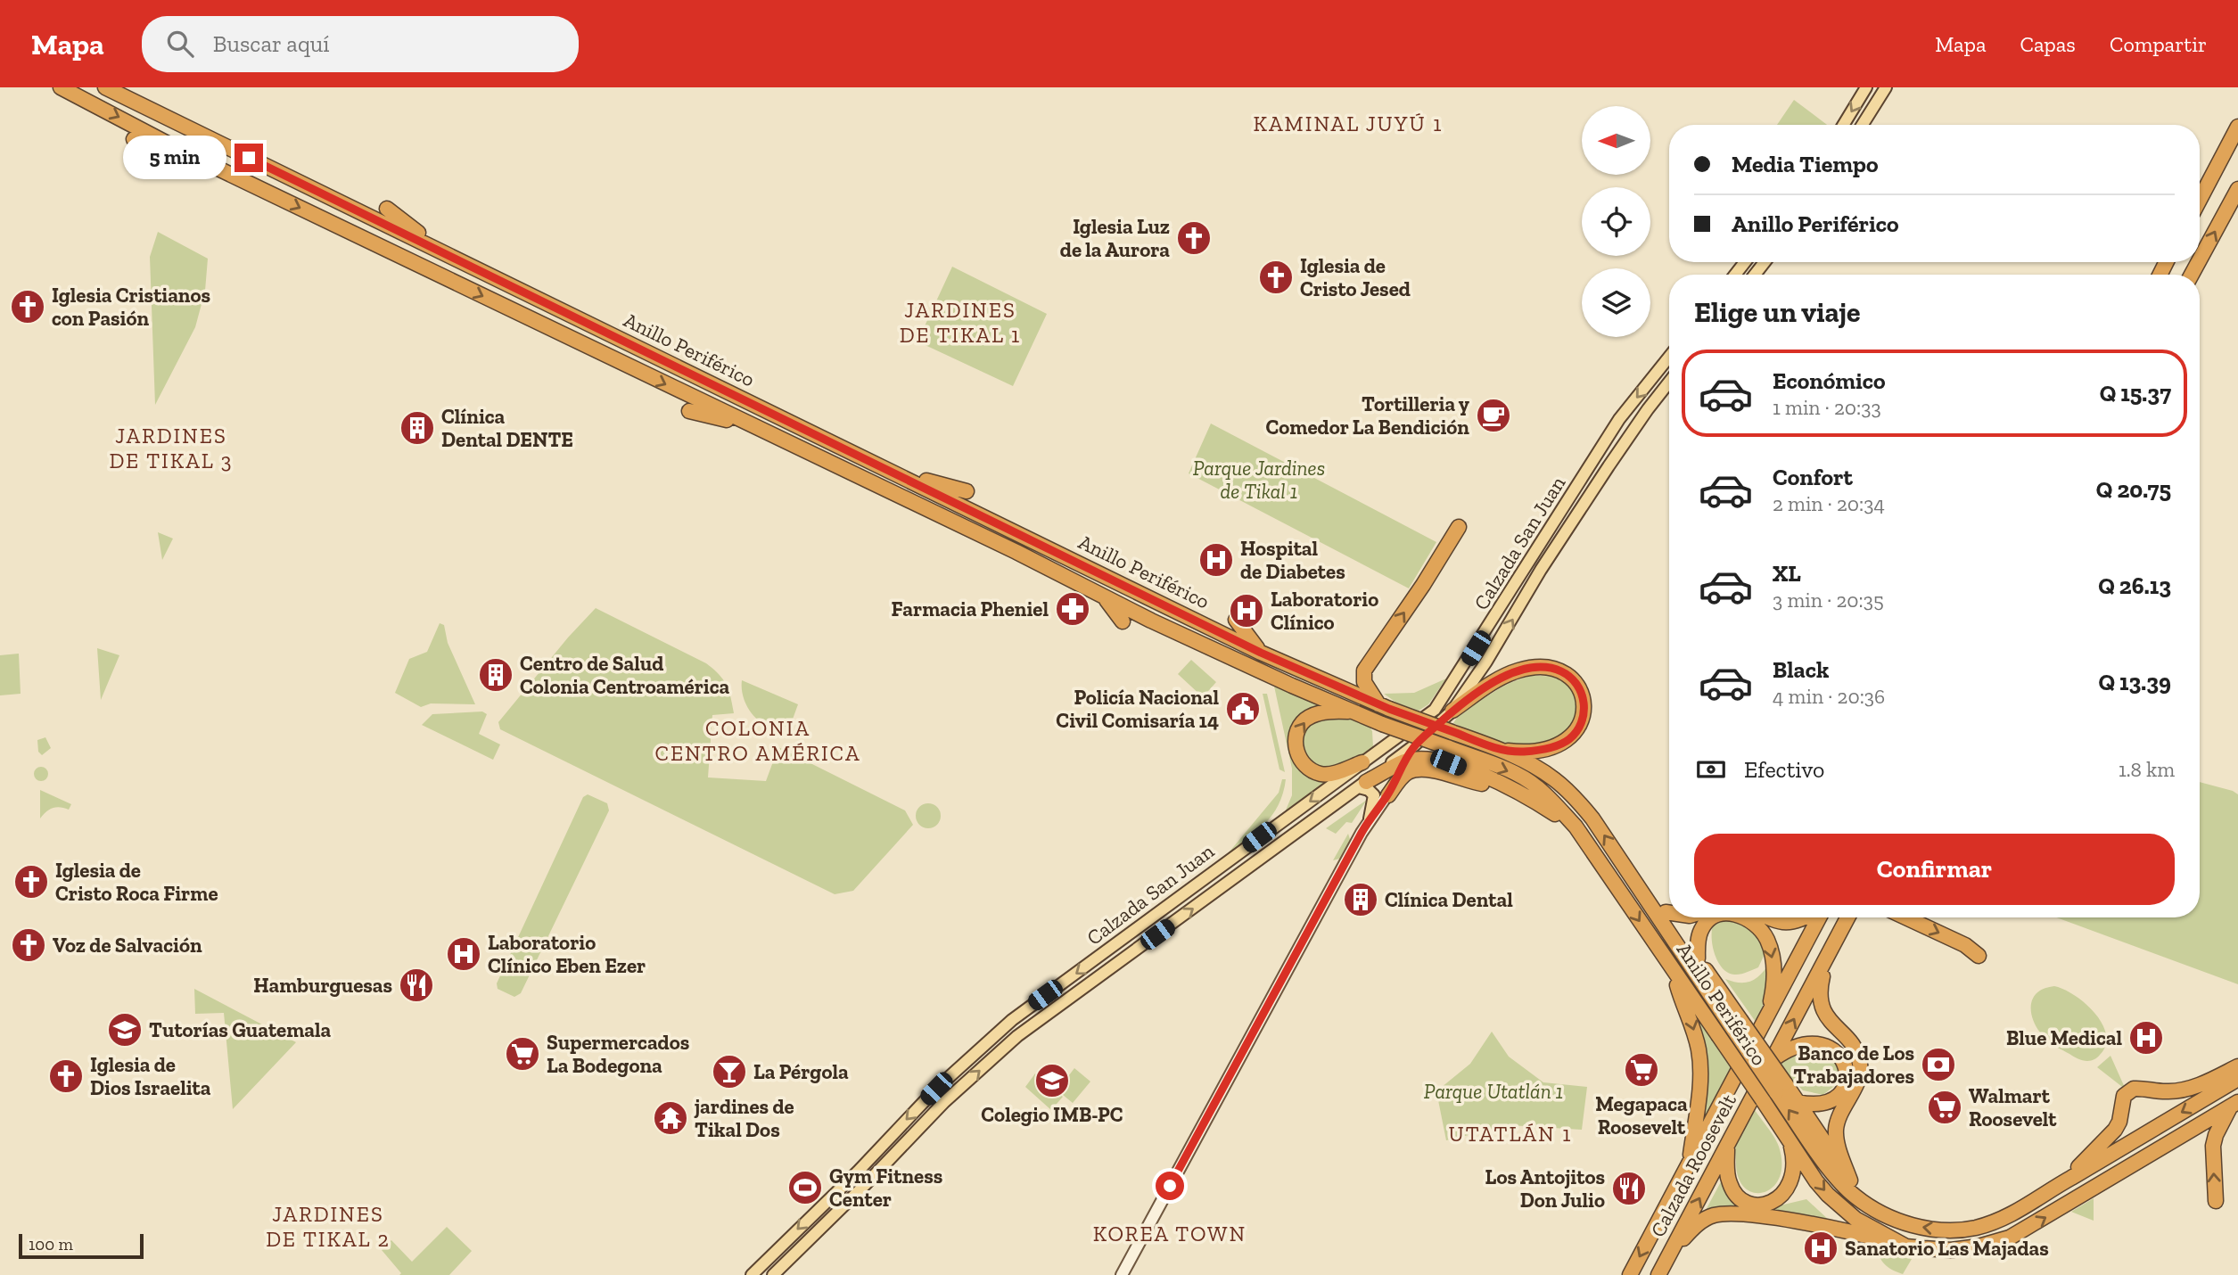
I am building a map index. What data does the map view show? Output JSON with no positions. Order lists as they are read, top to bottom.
{
  "streets": {
    "highway": ["Anillo Periférico", "Calzada Roosevelt"],
    "main road": ["Calzada San Juan"]
  },
  "districts": [
    "KAMINAL JUYÚ 1",
    "JARDINES DE TIKAL 1",
    "JARDINES DE TIKAL 3",
    "COLONIA CENTRO AMÉRICA",
    "UTATLÁN 1",
    "JARDINES DE TIKAL 2",
    "KOREA TOWN"
  ],
  "parks": ["Parque Jardines de Tikal 1", "Parque Utatlán 1"],
  "places": {
    "church": [
      "Iglesia Luz de la Aurora",
      "Iglesia de Cristo Jesed",
      "Iglesia Cristianos con Pasión",
      "Iglesia de Cristo Roca Firme",
      "Voz de Salvación",
      "Iglesia de Dios Israelita"
    ],
    "cafe": ["Tortilleria y Comedor La Bendición"],
    "building": ["Clínica Dental DENTE", "Centro de Salud Colonia Centroamérica", "Clínica Dental"],
    "hospital": [
      "Hospital de Diabetes",
      "Laboratorio Clínico",
      "Laboratorio Clínico Eben Ezer",
      "Blue Medical",
      "Sanatorio Las Majadas"
    ],
    "pharmacy": ["Farmacia Pheniel"],
    "public building": ["Policía Nacional Civil Comisaría 14"],
    "restaurant": ["Hamburguesas", "Los Antojitos Don Julio"],
    "school or university": ["Tutorías Guatemala", "Colegio IMB-PC"],
    "supermarket": ["Supermercados La Bodegona", "Megapaca Roosevelt", "Walmart Roosevelt"],
    "bank": ["Banco de Los Trabajadores"],
    "bar": ["La Pérgola"],
    "temple": ["jardines de Tikal Dos"],
    "sports": ["Gym Fitness Center"]
  },
  "scale_bar": "100 m",
  "north": "left",
  "page": {
    "header": "Mapa",
    "search": "Buscar aquí",
    "nav": ["Mapa", "Capas", "Compartir"],
    "banner": ["Media Tiempo", "Anillo Periférico"],
    "bubble": "5 min",
    "heading": "Elige un viaje",
    "list": [
      {
        "name": "Económico",
        "note": "1 min · 20:33",
        "value": "Q 15.37"
      },
      {
        "name": "Confort",
        "note": "2 min · 20:34",
        "value": "Q 20.75"
      },
      {
        "name": "XL",
        "note": "3 min · 20:35",
        "value": "Q 26.13"
      },
      {
        "name": "Black",
        "note": "4 min · 20:36",
        "value": "Q 13.39"
      }
    ],
    "pay": ["Efectivo", "1.8 km"],
    "buttons": "Confirmar",
    "scale": "100 m"
  }
}
